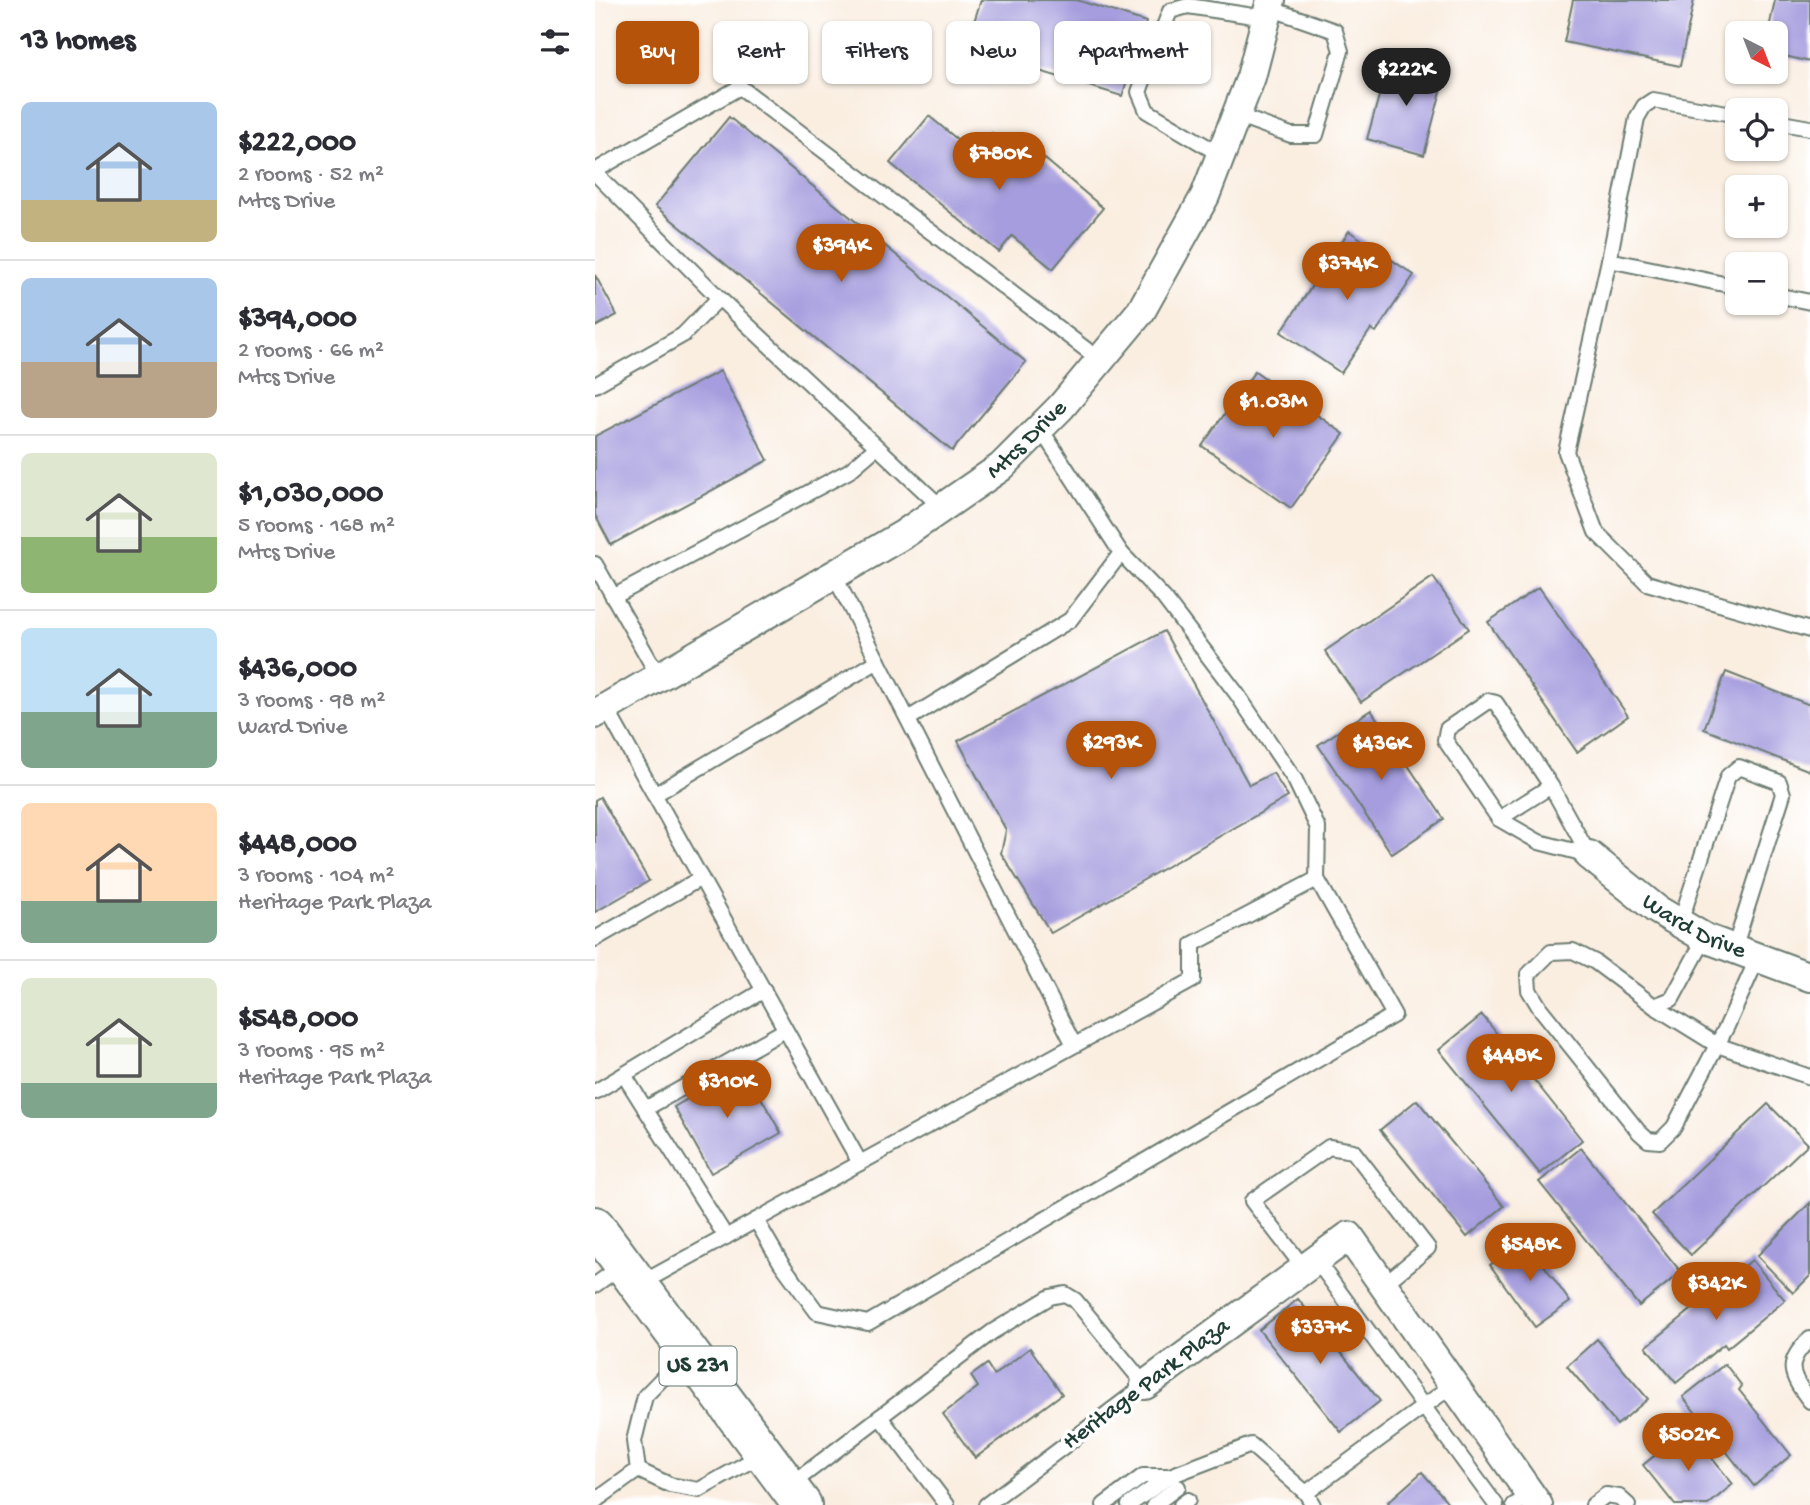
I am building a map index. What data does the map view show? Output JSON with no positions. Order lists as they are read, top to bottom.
{
  "streets": {
    "main road": ["US 231"],
    "street": ["Mtcs Drive", "Ward Drive", "Heritage Park Plaza"]
  },
  "north": "bottom right",
  "page": {
    "heading": "13 homes",
    "map_buttons": ["+", "−"],
    "chip": [
      "Buy",
      "Rent",
      "Filters",
      "New",
      "Apartment"
    ],
    "price": [
      "$222K",
      "$780K",
      "$394K",
      "$374K",
      "$1.03M",
      "$293K",
      "$436K",
      "$448K",
      "$310K",
      "$548K",
      "$342K",
      "$337K",
      "$502K"
    ],
    "list": [
      {
        "name": "$222,000",
        "note": "2 rooms · 52 m² · Mtcs Drive"
      },
      {
        "name": "$394,000",
        "note": "2 rooms · 66 m² · Mtcs Drive"
      },
      {
        "name": "$1,030,000",
        "note": "5 rooms · 168 m² · Mtcs Drive"
      },
      {
        "name": "$436,000",
        "note": "3 rooms · 98 m² · Ward Drive"
      },
      {
        "name": "$448,000",
        "note": "3 rooms · 104 m² · Heritage Park Plaza"
      },
      {
        "name": "$548,000",
        "note": "3 rooms · 95 m² · Heritage Park Plaza"
      }
    ]
  }
}
